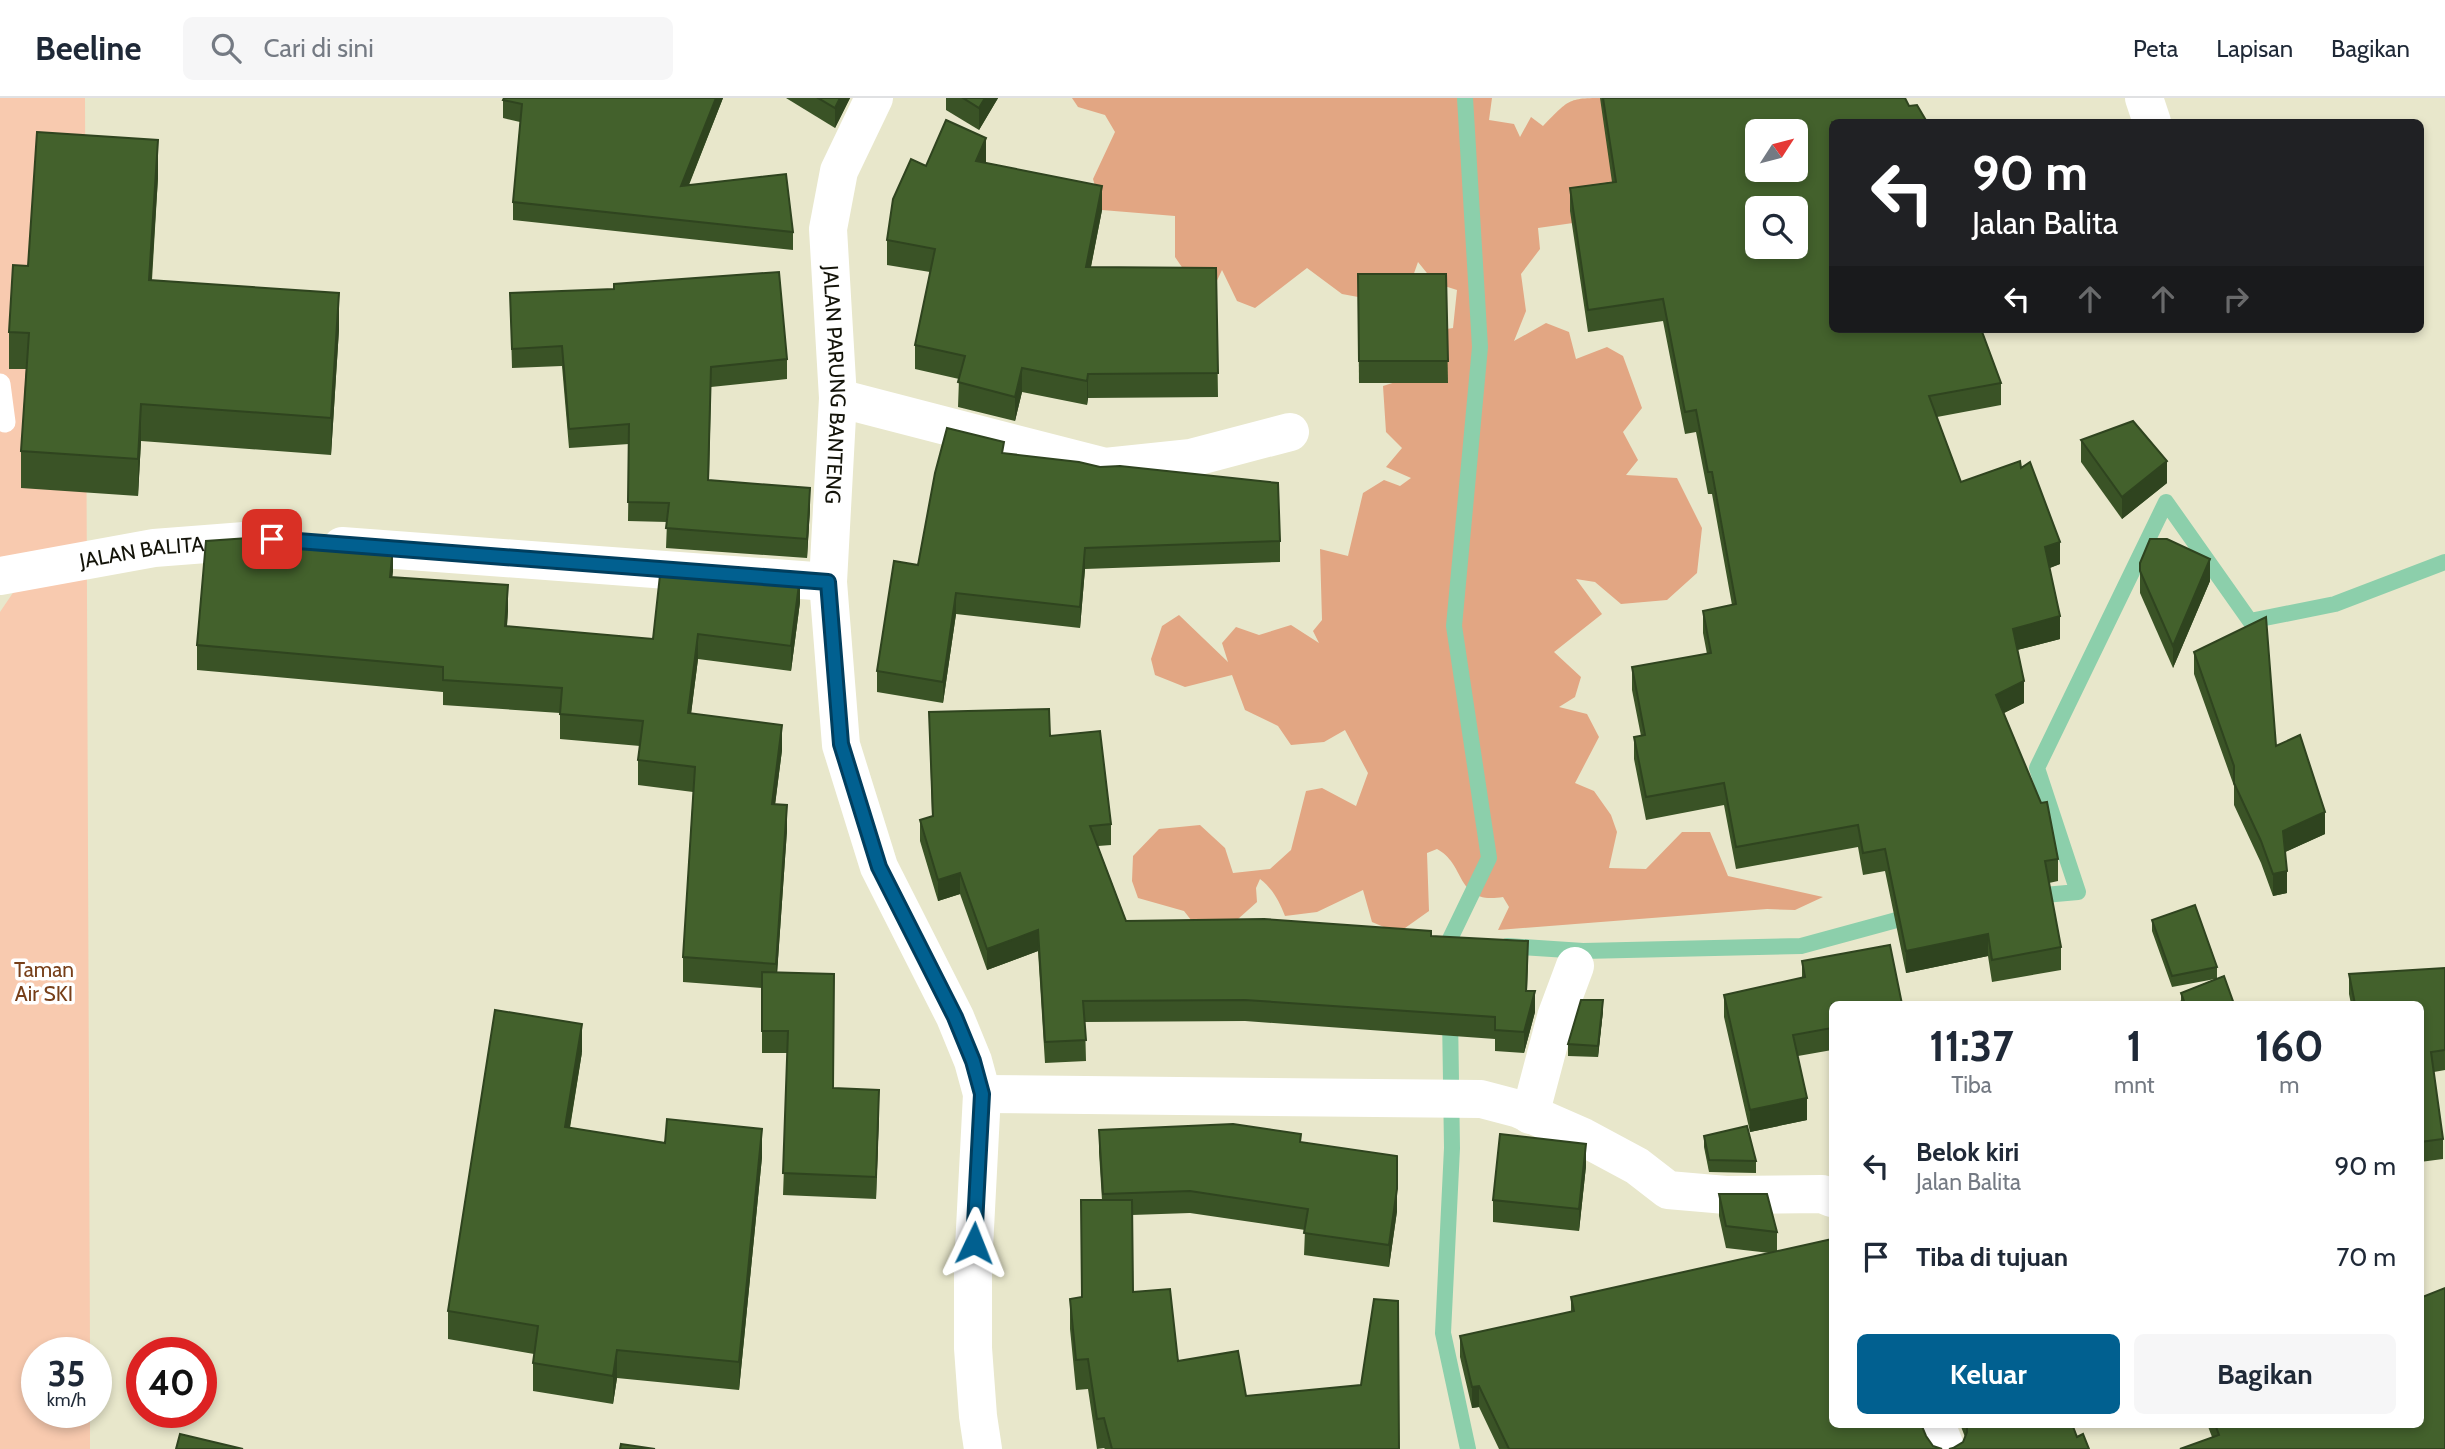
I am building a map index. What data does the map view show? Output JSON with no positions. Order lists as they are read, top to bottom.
{
  "streets": {
    "street": ["JALAN PARUNG BANTENG", "JALAN BALITA"]
  },
  "crossings": [
    ["JALAN PARUNG BANTENG", "JALAN BALITA"]
  ],
  "parks": ["Taman Air SKI"],
  "north": "top right",
  "page": {
    "header": "Beeline",
    "search": "Cari di sini",
    "nav": ["Peta", "Lapisan", "Bagikan"],
    "turn": ["90 m", "Jalan Balita"],
    "eta": [
      "11:37",
      "Tiba",
      "1",
      "mnt",
      "160",
      "m"
    ],
    "list": [
      {
        "name": "Belok kiri",
        "note": "Jalan Balita",
        "value": "90 m"
      },
      {
        "name": "Tiba di tujuan",
        "value": "70 m"
      }
    ],
    "buttons": ["Keluar", "Bagikan"],
    "speed": "35 km/h",
    "limit": "40"
  }
}
